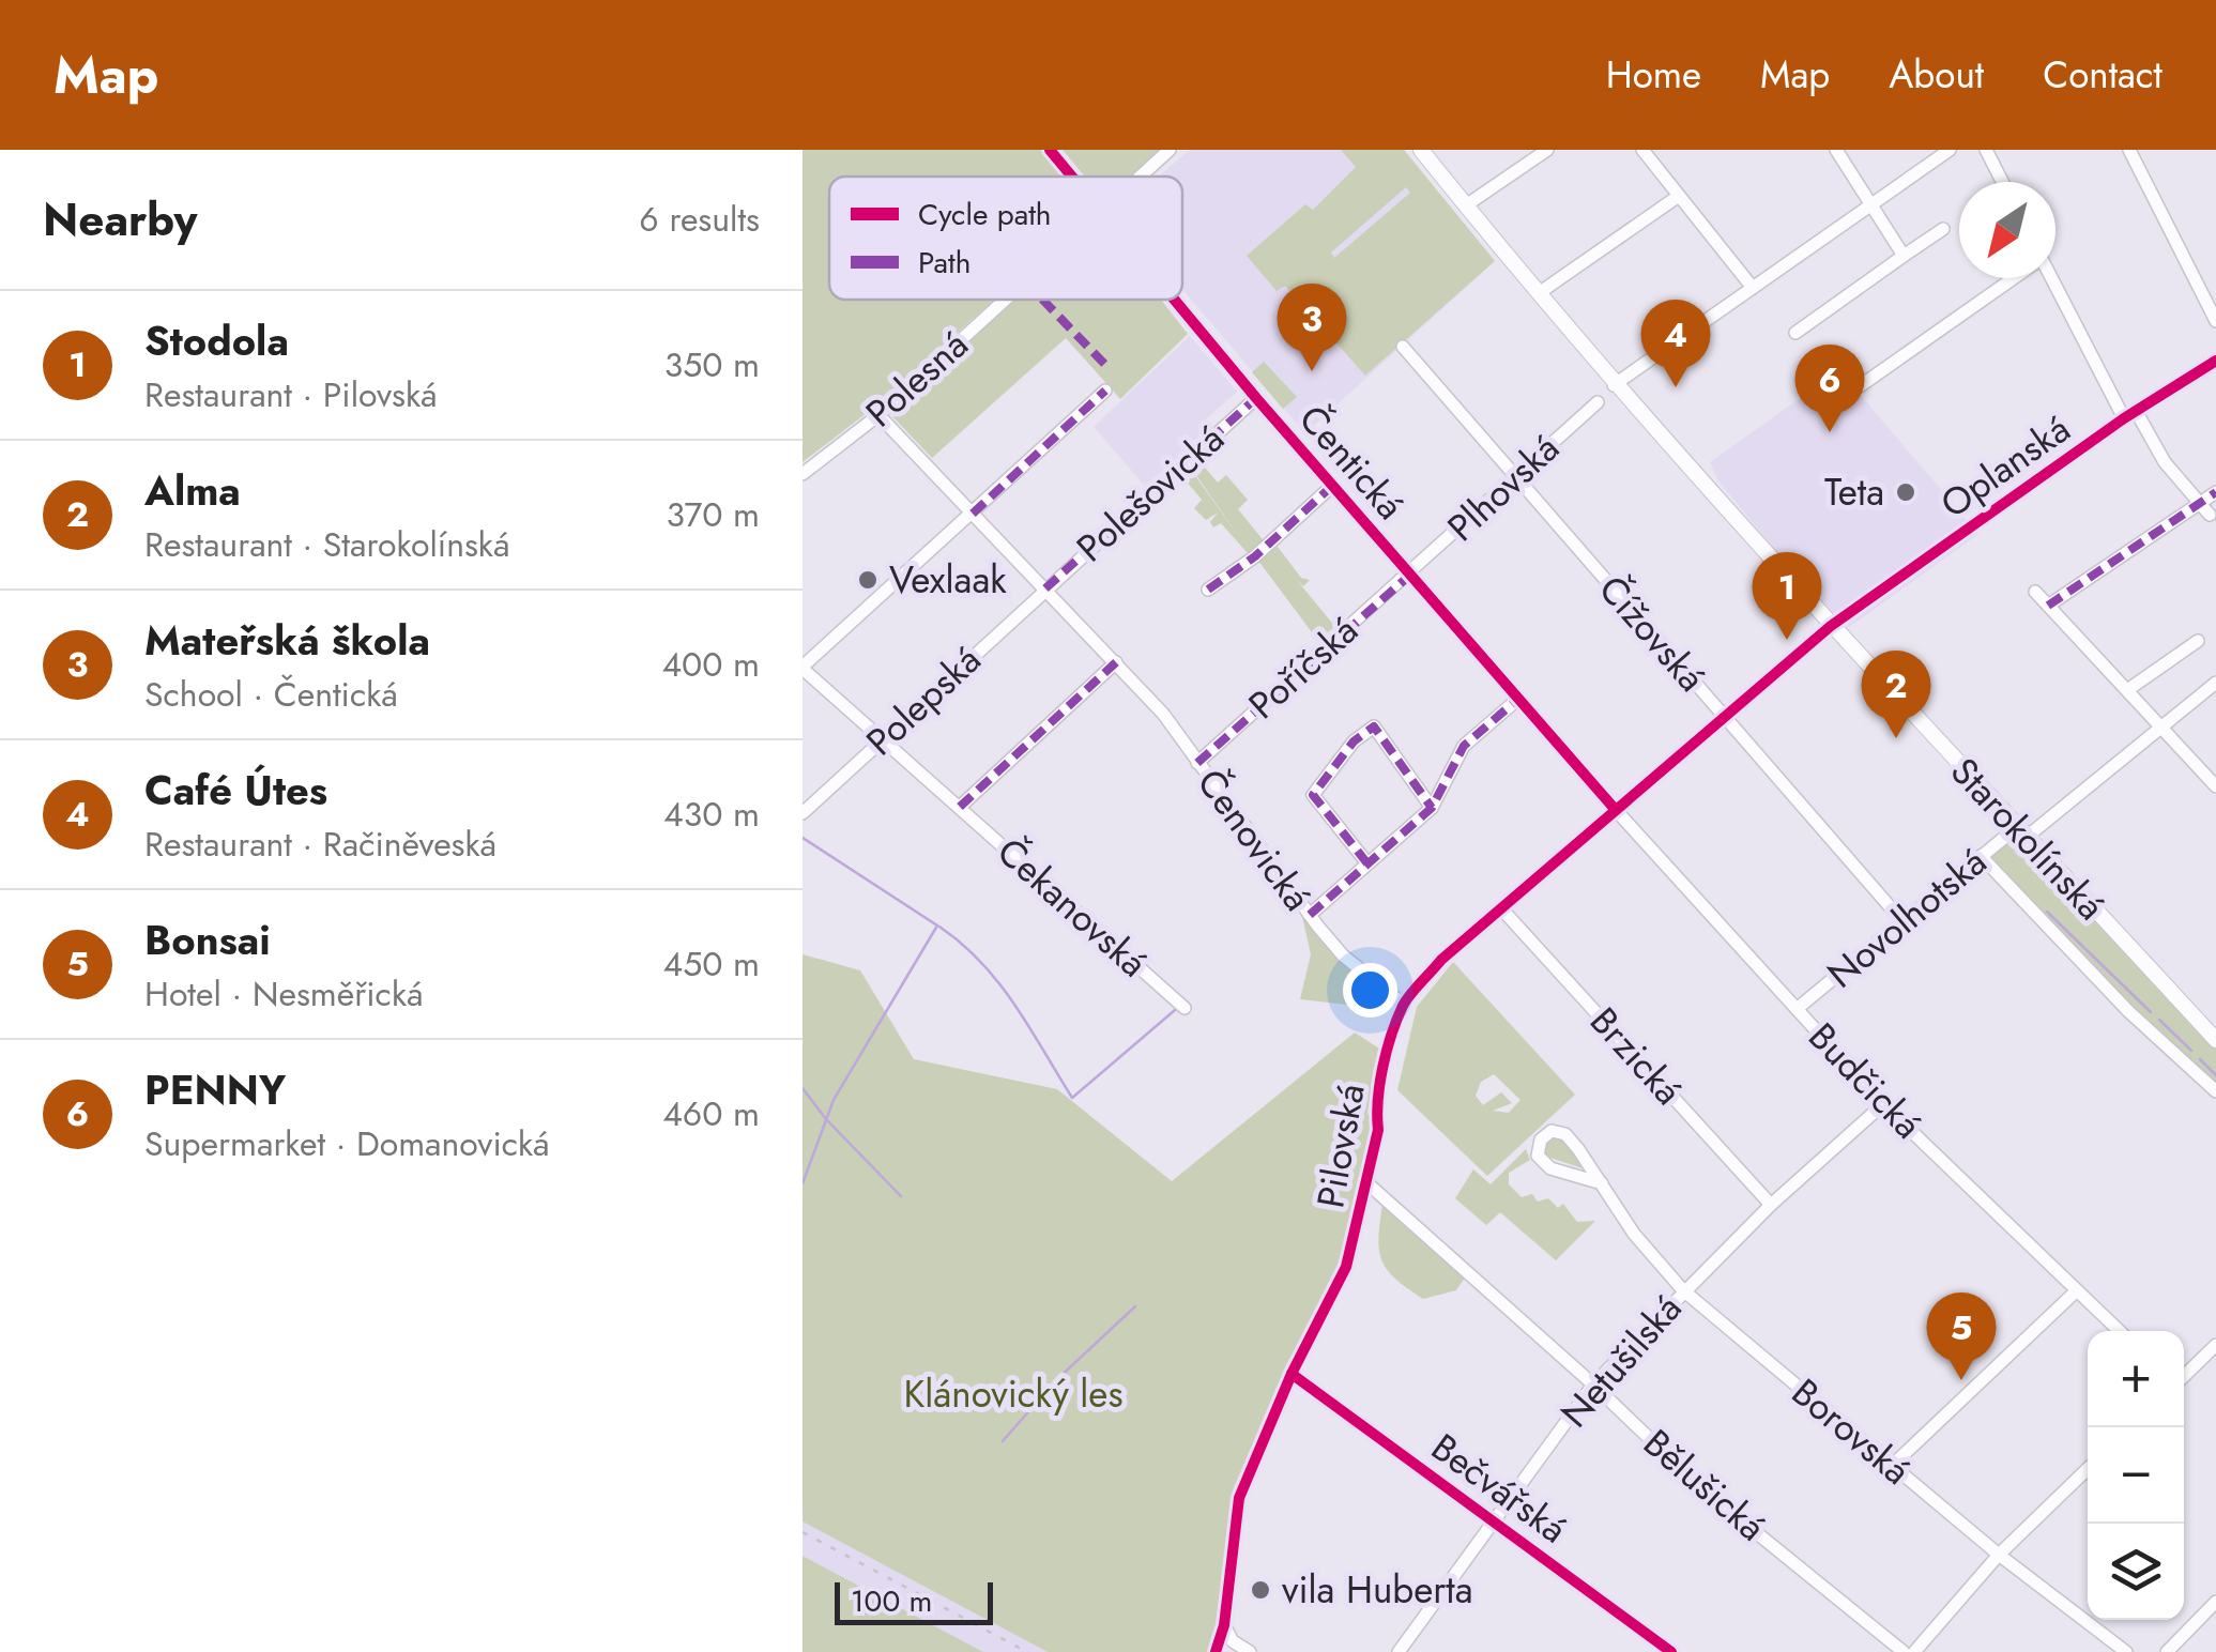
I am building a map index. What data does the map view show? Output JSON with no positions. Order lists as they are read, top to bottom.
{
  "streets": {
    "main road": ["Starokolínská"],
    "street": [
      "Polesná",
      "Čentická",
      "Oplanská",
      "Plhovská",
      "Polešovická",
      "Čížovská",
      "Poříčská",
      "Polepská",
      "Čenovická",
      "Čekanovská",
      "Novolhotská",
      "Brzická",
      "Budčická",
      "Pilovská",
      "Netušilská",
      "Borovská",
      "Bělušická",
      "Bečvářská"
    ]
  },
  "crossings": [
    ["Polesná", "Čenovická"],
    ["Čentická", "Plhovská"],
    ["Čentická", "Polešovická"],
    ["Čentická", "Poříčská"],
    ["Čentická", "Budčická"],
    ["Čentická", "Pilovská"],
    ["Oplanská", "Starokolínská"],
    ["Oplanská", "Pilovská"],
    ["Plhovská", "Čížovská"],
    ["Plhovská", "Poříčská"],
    ["Polešovická", "Polepská"],
    ["Polešovická", "Čenovická"],
    ["Čížovská", "Novolhotská"],
    ["Čížovská", "Pilovská"],
    ["Poříčská", "Čenovická"],
    ["Polepská", "Čenovická"],
    ["Polepská", "Čekanovská"],
    ["Starokolínská", "Novolhotská"],
    ["Starokolínská", "Pilovská"],
    ["Čenovická", "Čekanovská"],
    ["Čenovická", "Pilovská"],
    ["Novolhotská", "Budčická"],
    ["Brzická", "Pilovská"],
    ["Brzická", "Netušilská"],
    ["Budčická", "Pilovská"],
    ["Budčická", "Netušilská"],
    ["Pilovská", "Bělušická"],
    ["Pilovská", "Bečvářská"],
    ["Netušilská", "Borovská"],
    ["Netušilská", "Bělušická"],
    ["Netušilská", "Bečvářská"]
  ],
  "parks": ["Klánovický les"],
  "places": ["Teta", "Vexlaak", "vila Huberta"],
  "legend": ["Cycle path", "Path"],
  "scale_bar": "100 m",
  "north": "bottom left",
  "page": {
    "header": "Map",
    "nav": [
      "Home",
      "Map",
      "About",
      "Contact"
    ],
    "heading": ["Nearby", "6 results"],
    "pins": [
      "3",
      "4",
      "6",
      "1",
      "2",
      "5"
    ],
    "list": [
      {
        "mark": "1",
        "name": "Stodola",
        "note": "Restaurant · Pilovská",
        "value": "350 m"
      },
      {
        "mark": "2",
        "name": "Alma",
        "note": "Restaurant · Starokolínská",
        "value": "370 m"
      },
      {
        "mark": "3",
        "name": "Mateřská škola",
        "note": "School · Čentická",
        "value": "400 m"
      },
      {
        "mark": "4",
        "name": "Café Útes",
        "note": "Restaurant · Račiněveská",
        "value": "430 m"
      },
      {
        "mark": "5",
        "name": "Bonsai",
        "note": "Hotel · Nesměřická",
        "value": "450 m"
      },
      {
        "mark": "6",
        "name": "PENNY",
        "note": "Supermarket · Domanovická",
        "value": "460 m"
      }
    ],
    "map_buttons": ["+", "−"],
    "scale": "100 m"
  }
}
